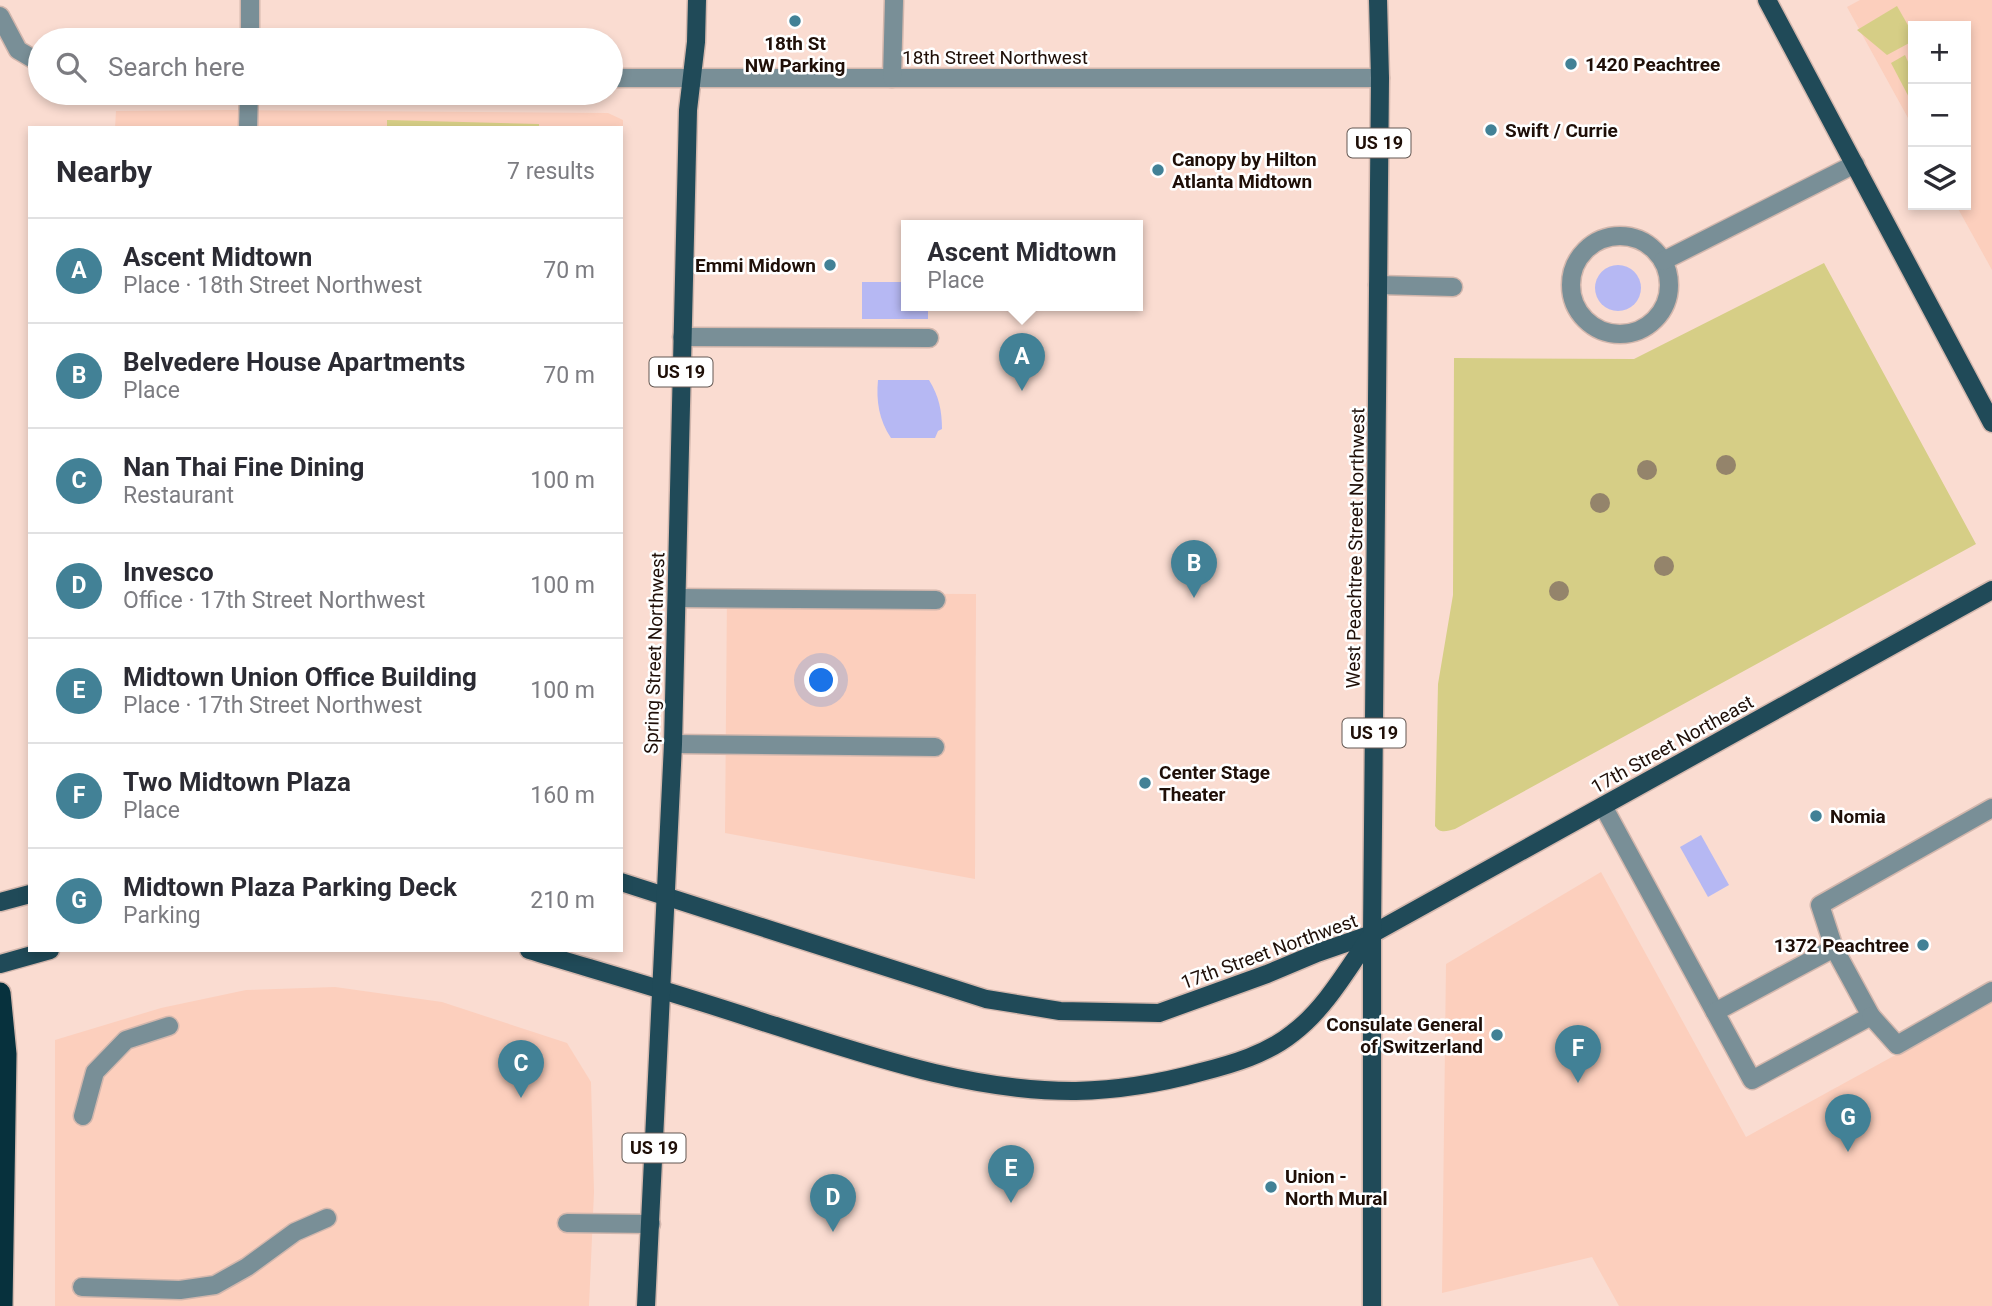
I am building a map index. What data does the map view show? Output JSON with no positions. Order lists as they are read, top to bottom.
{
  "streets": {
    "main road": [
      "US 19",
      "West Peachtree Street Northwest",
      "Spring Street Northwest",
      "17th Street Northeast",
      "17th Street Northwest"
    ],
    "street": ["18th Street Northwest"]
  },
  "crossings": [
    ["18th Street Northwest", "West Peachtree Street Northwest"],
    ["18th Street Northwest", "Spring Street Northwest"],
    ["West Peachtree Street Northwest", "17th Street Northeast"],
    ["West Peachtree Street Northwest", "17th Street Northwest"],
    ["Spring Street Northwest", "17th Street Northwest"],
    ["17th Street Northeast", "17th Street Northwest"]
  ],
  "places": [
    "18th St NW Parking",
    "1420 Peachtree",
    "Swift / Currie",
    "Canopy by Hilton Atlanta Midtown",
    "Emmi Midown",
    "Center Stage Theater",
    "Nomia",
    "1372 Peachtree",
    "Consulate General of Switzerland",
    "Union - North Mural"
  ],
  "page": {
    "map_buttons": ["+", "−"],
    "search": "Search here",
    "heading": ["Nearby", "7 results"],
    "list": [
      {
        "mark": "A",
        "name": "Ascent Midtown",
        "note": "Place · 18th Street Northwest",
        "value": "70 m"
      },
      {
        "mark": "B",
        "name": "Belvedere House Apartments",
        "note": "Place",
        "value": "70 m"
      },
      {
        "mark": "C",
        "name": "Nan Thai Fine Dining",
        "note": "Restaurant",
        "value": "100 m"
      },
      {
        "mark": "D",
        "name": "Invesco",
        "note": "Office · 17th Street Northwest",
        "value": "100 m"
      },
      {
        "mark": "E",
        "name": "Midtown Union Office Building",
        "note": "Place · 17th Street Northwest",
        "value": "100 m"
      },
      {
        "mark": "F",
        "name": "Two Midtown Plaza",
        "note": "Place",
        "value": "160 m"
      },
      {
        "mark": "G",
        "name": "Midtown Plaza Parking Deck",
        "note": "Parking",
        "value": "210 m"
      }
    ],
    "popup": ["Ascent Midtown", "Place"],
    "pins": [
      "A",
      "B",
      "F",
      "C",
      "G",
      "E",
      "D"
    ]
  }
}
